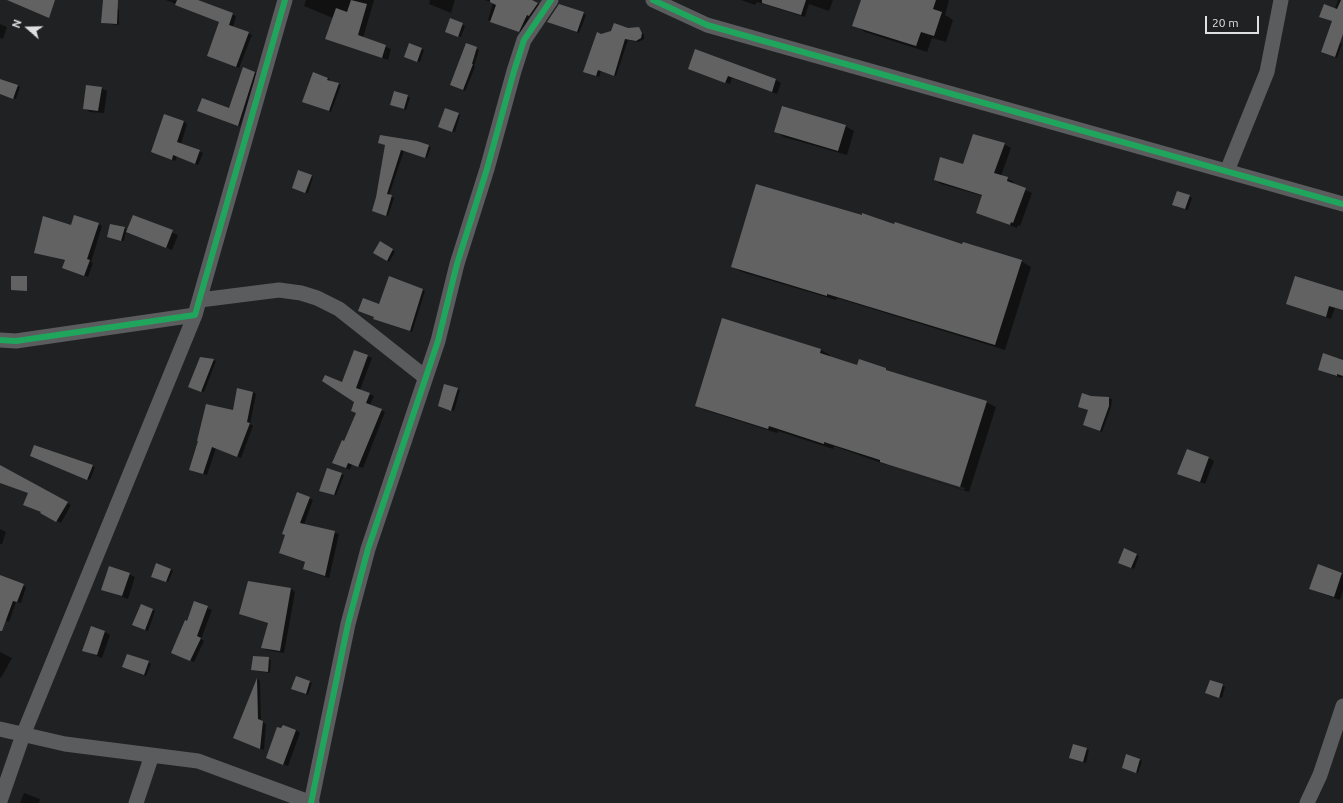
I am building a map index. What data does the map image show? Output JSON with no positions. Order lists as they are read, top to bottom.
{
  "scale_bar": "20 m",
  "north": "left"
}
